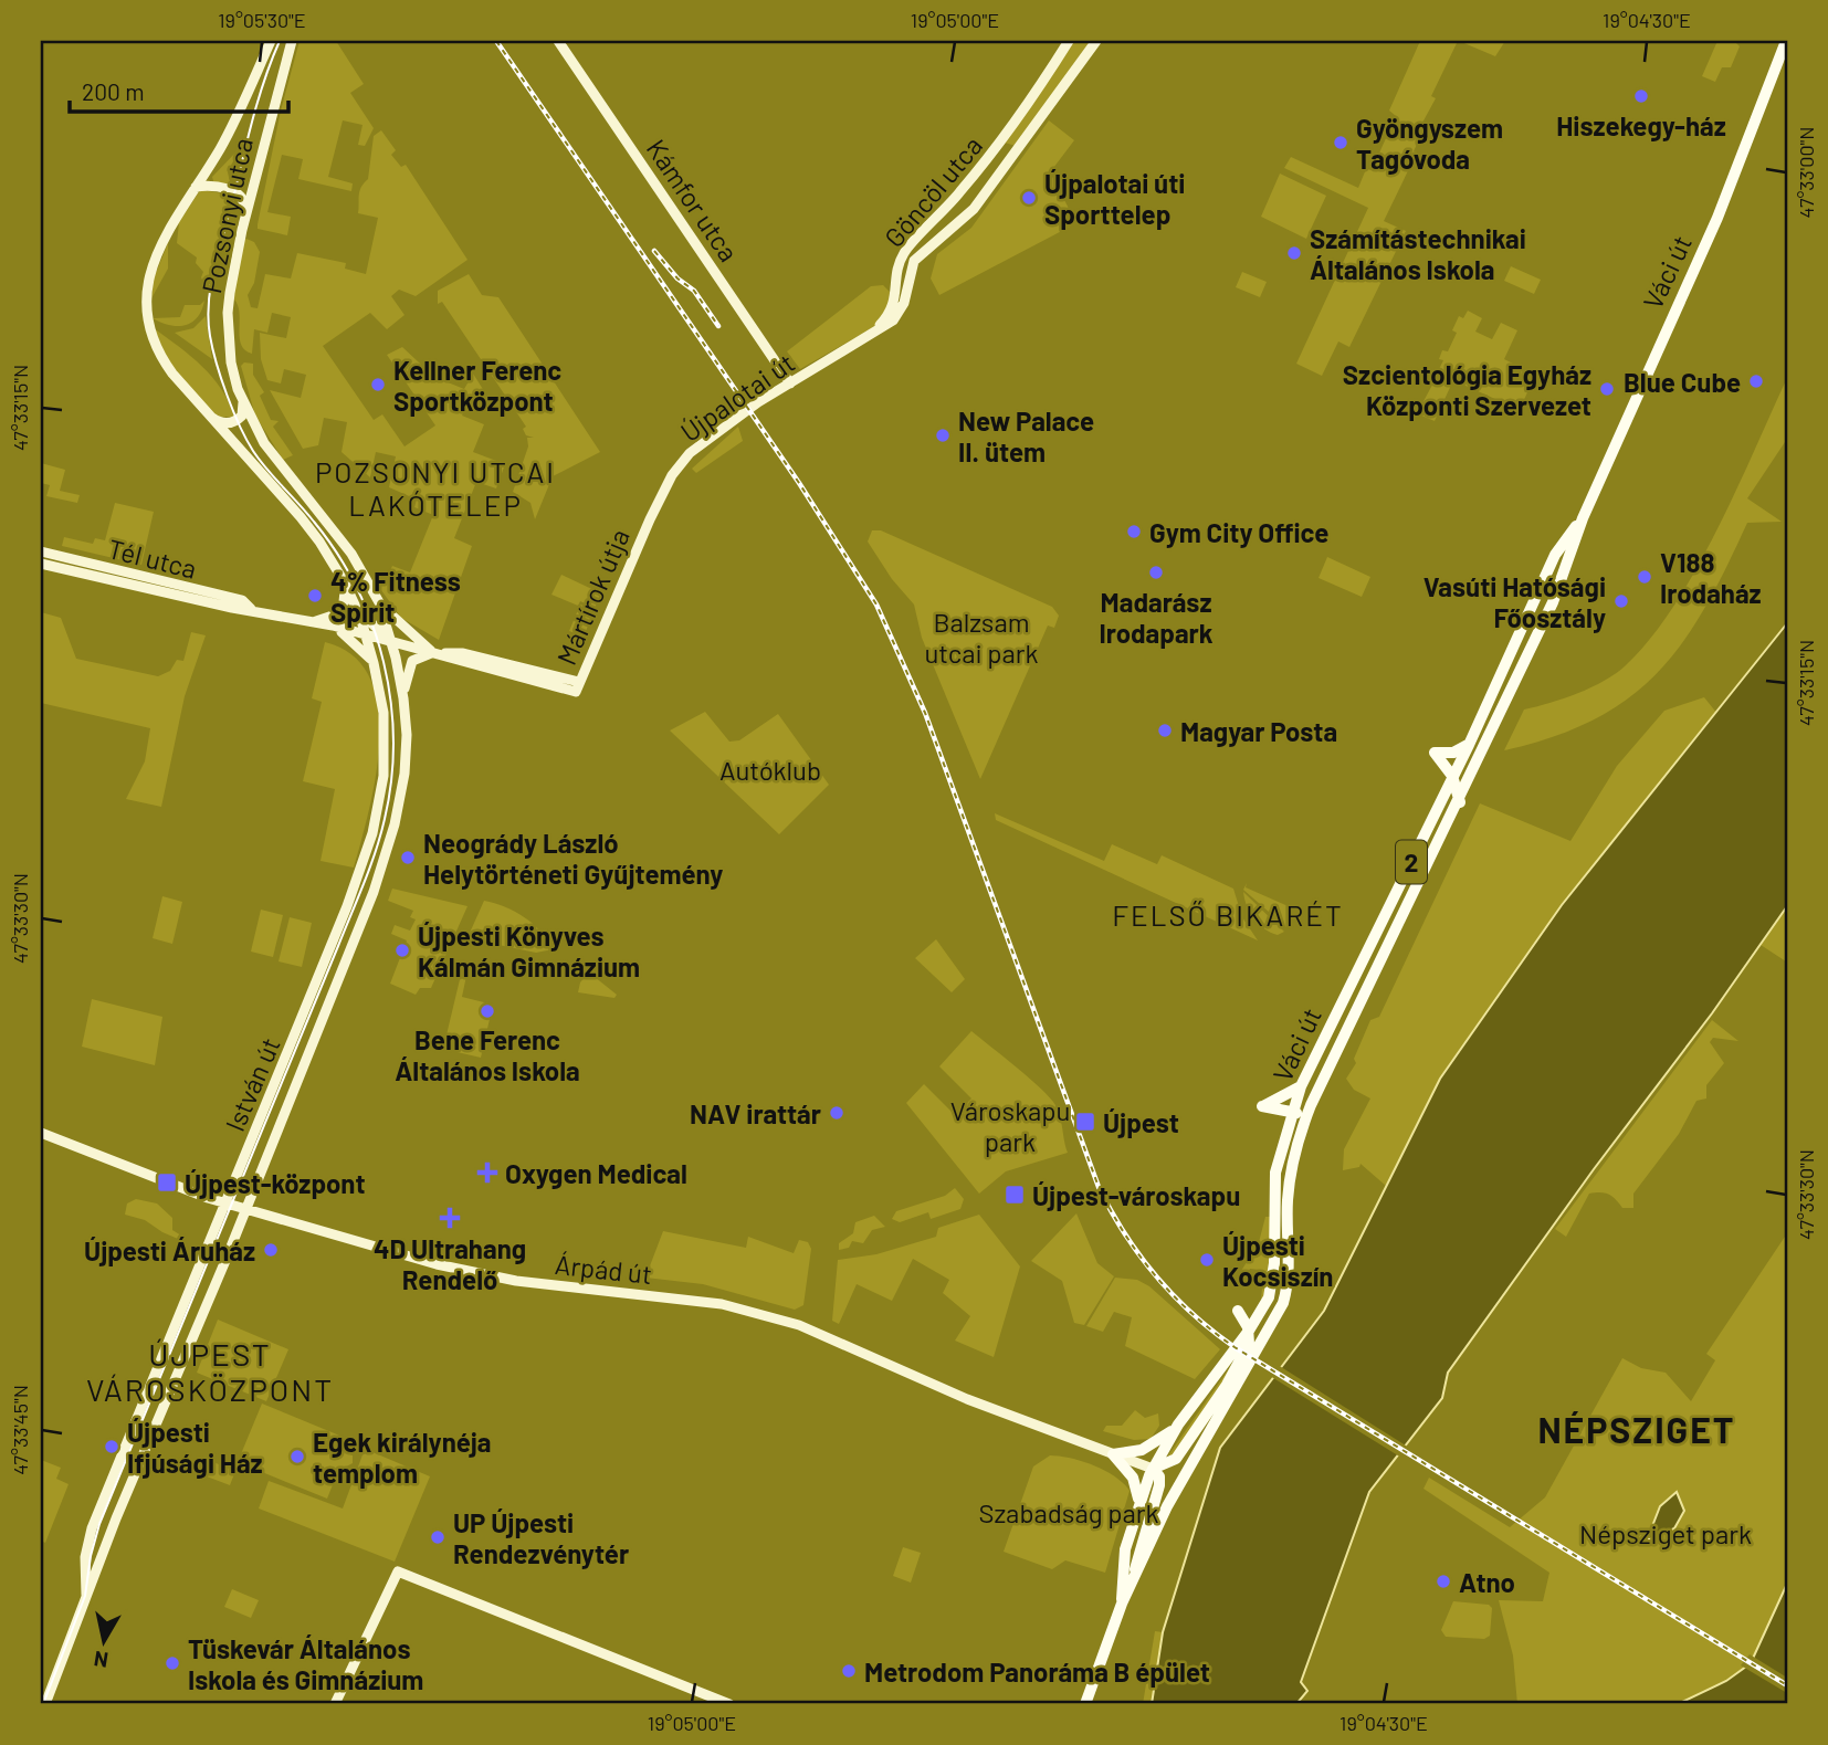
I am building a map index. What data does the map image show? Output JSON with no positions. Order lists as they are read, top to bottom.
{
  "streets": {
    "main road": ["Váci út", "2"],
    "street": [
      "Göncöl utca",
      "Kámfor utca",
      "Pozsonyi utca",
      "Újpalotai út",
      "Tél utca",
      "Mártírok útja",
      "István út",
      "Árpád út"
    ]
  },
  "crossings": [
    ["Göncöl utca", "Újpalotai út"],
    ["Kámfor utca", "Újpalotai út"],
    ["Pozsonyi utca", "Tél utca"],
    ["Pozsonyi utca", "István út"],
    ["Váci út", "Árpád út"],
    ["Újpalotai út", "Mártírok útja"],
    ["István út", "Árpád út"]
  ],
  "districts": [
    "POZSONYI UTCAI LAKÓTELEP",
    "FELSŐ BIKARÉT",
    "ÚJPEST VÁROSKÖZPONT",
    "NÉPSZIGET"
  ],
  "parks": [
    "Balzsam utcai park",
    "Autóklub",
    "Városkapu park",
    "Szabadság park",
    "Népsziget park"
  ],
  "places": {
    "other": [
      "Hiszekegy-ház",
      "Gyöngyszem Tagóvoda",
      "Újpalotai úti Sporttelep",
      "Számítástechnikai Általános Iskola",
      "Blue Cube",
      "Kellner Ferenc Sportközpont",
      "Szcientológia Egyház Központi Szervezet",
      "New Palace II. ütem",
      "Gym City Office",
      "Madarász Irodapark",
      "V188 Irodaház",
      "4% Fitness Spirit",
      "Vasúti Hatósági Főosztály",
      "Magyar Posta",
      "Neogrády László Helytörténeti Gyűjtemény",
      "Újpesti Könyves Kálmán Gimnázium",
      "Bene Ferenc Általános Iskola",
      "NAV irattár",
      "Újpesti Áruház",
      "Újpesti Kocsiszín",
      "Újpesti Ifjúsági Ház",
      "Egek királynéja templom",
      "UP Újpesti Rendezvénytér",
      "Atno",
      "Tüskevár Általános Iskola és Gimnázium",
      "Metrodom Panoráma B épület"
    ],
    "transit": ["Újpest", "Újpest-központ", "Újpest-városkapu"],
    "health": ["Oxygen Medical", "4D Ultrahang Rendelő"]
  },
  "scale_bar": "200 m",
  "north": "bottom",
  "coordinates": [
    "19°05'30\"E",
    "19°05'00\"E",
    "19°04'30\"E",
    "47°33'00\"N",
    "47°33'15\"N",
    "47°33'30\"N",
    "47°33'45\"N"
  ]
}
